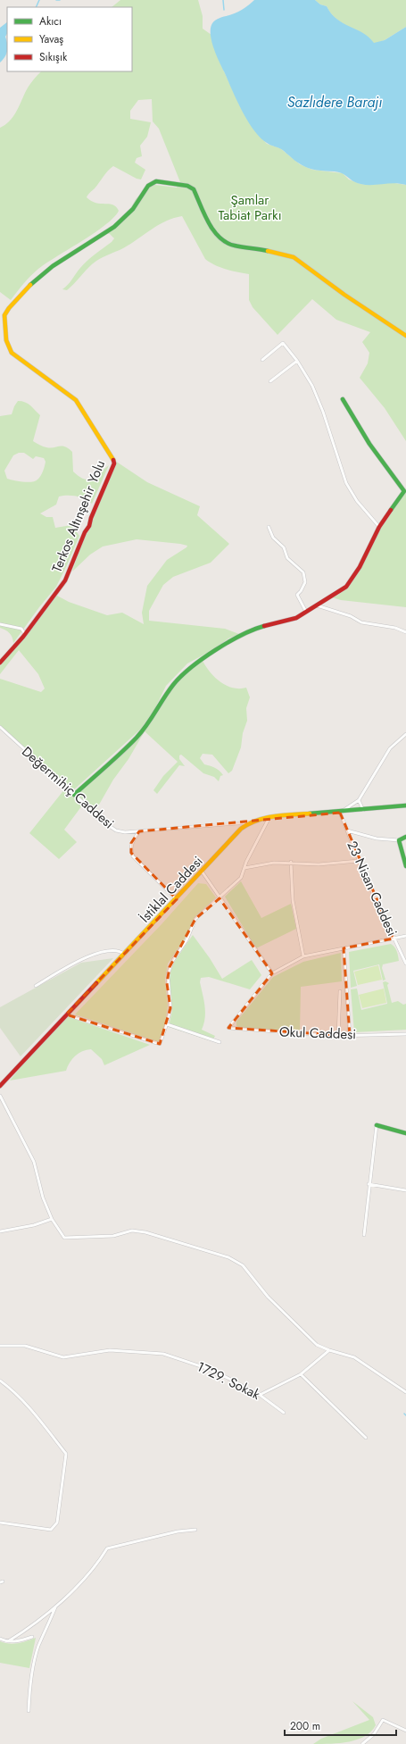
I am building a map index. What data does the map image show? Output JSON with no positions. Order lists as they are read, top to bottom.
{
  "streets": {
    "street": [
      "Terkos Altınşehir Yolu",
      "Değermihiç Caddesi",
      "23 Nisan Caddesi",
      "İstiklal Caddesi",
      "Okul Caddesi",
      "1729. Sokak"
    ]
  },
  "crossings": [
    ["Değermihiç Caddesi", "İstiklal Caddesi"],
    ["23 Nisan Caddesi", "İstiklal Caddesi"]
  ],
  "water": ["Sazlıdere Barajı"],
  "parks": ["Şamlar Tabiat Parkı"],
  "legend": ["Akıcı", "Yavaş", "Sıkışık"],
  "scale_bar": "200 m"
}
